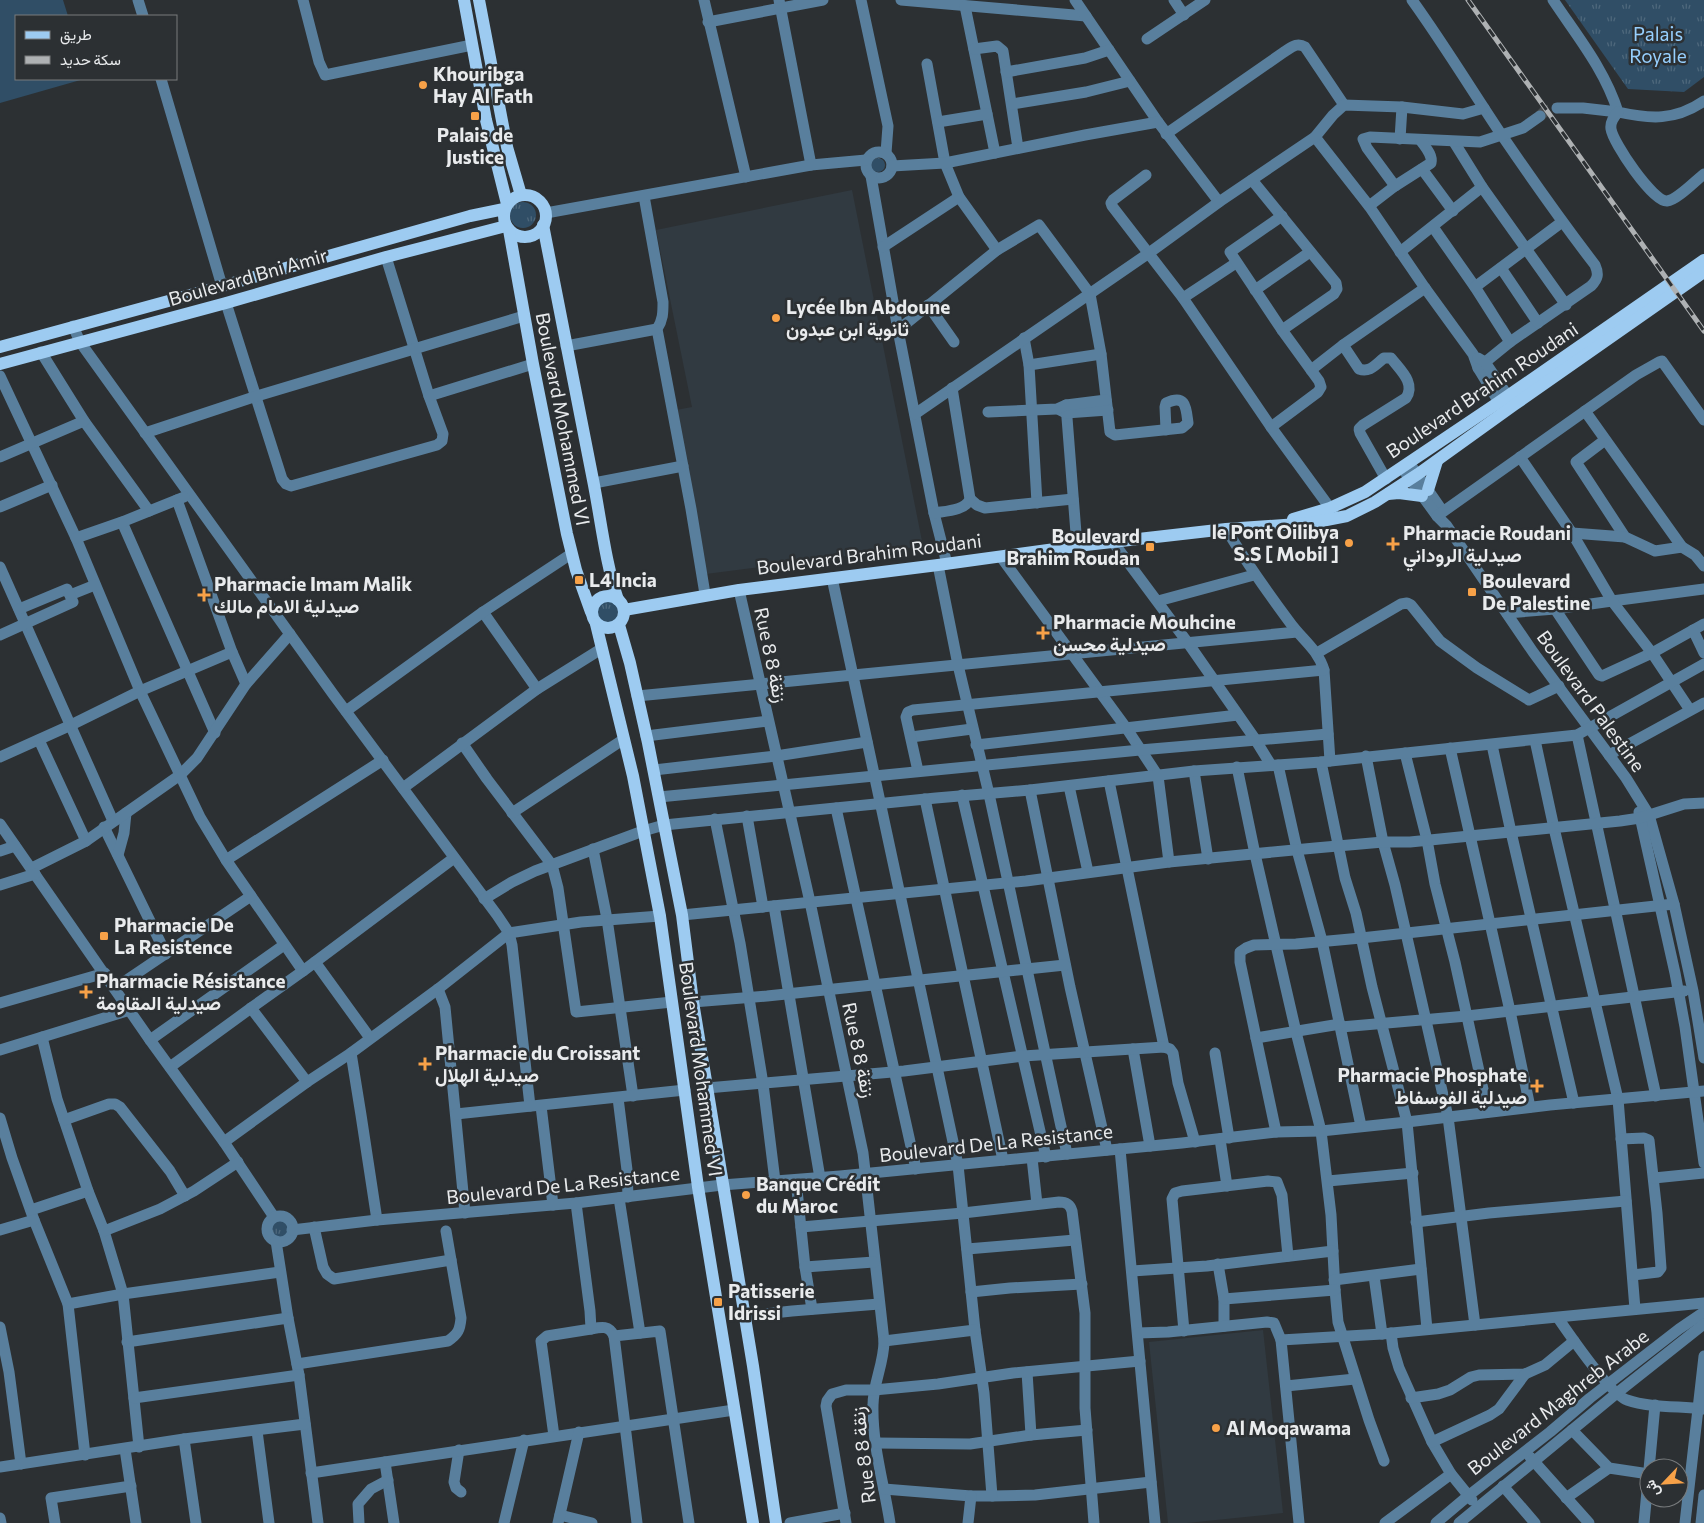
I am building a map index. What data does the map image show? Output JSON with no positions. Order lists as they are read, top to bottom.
{
  "streets": {
    "main road": ["Boulevard Bni Amir", "Boulevard Brahim Roudani", "Boulevard Mohammed VI"],
    "street": [
      "Rue 8 8 زنقة",
      "Boulevard Palestine",
      "Boulevard De La Resistance",
      "Boulevard Maghreb Arabe"
    ]
  },
  "crossings": [
    ["Boulevard Bni Amir", "Boulevard Mohammed VI"],
    ["Boulevard Brahim Roudani", "Boulevard Mohammed VI"],
    ["Boulevard Brahim Roudani", "Rue 8 8 زنقة"],
    ["Boulevard Brahim Roudani", "Boulevard Palestine"],
    ["Boulevard Mohammed VI", "Boulevard De La Resistance"],
    ["Rue 8 8 زنقة", "Boulevard De La Resistance"],
    ["Boulevard Palestine", "Boulevard De La Resistance"]
  ],
  "parks": ["Palais Royale"],
  "places": {
    "other": [
      "Khouribga Hay Al Fath",
      "Lycée Ibn Abdoune ثانوية ابن عبدون",
      "le Pont Oilibya S.S [ Mobil ]",
      "Banque Crédit du Maroc",
      "Al Moqawama"
    ],
    "transit": [
      "Palais de Justice",
      "Boulevard Brahim Roudan",
      "L4 Incia",
      "Boulevard De Palestine",
      "Pharmacie De La Resistence",
      "Patisserie Idrissi"
    ],
    "health": [
      "Pharmacie Roudani صيدلية الروداني",
      "Pharmacie Imam Malik صيدلية الامام مالك",
      "Pharmacie Mouhcine صيدلية محسن",
      "Pharmacie Résistance صيدلية المقاومة",
      "Pharmacie du Croissant صيدلية الهلال",
      "Pharmacie Phosphate صيدلية الفوسفاط"
    ]
  },
  "legend": ["طريق", "سكة حديد"],
  "north": "bottom left"
}
